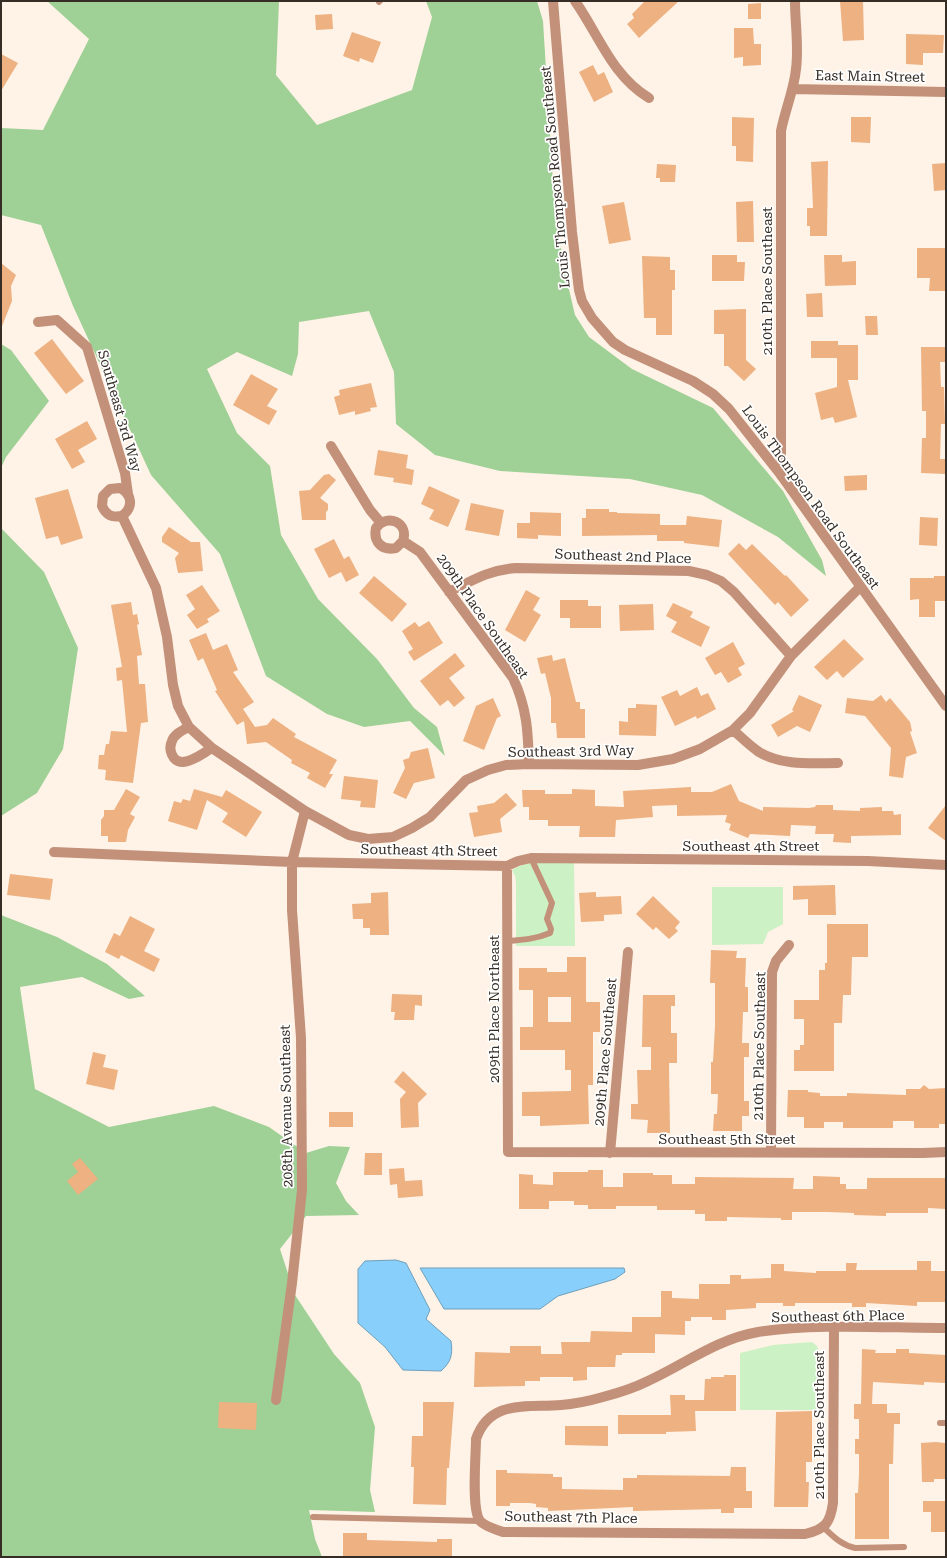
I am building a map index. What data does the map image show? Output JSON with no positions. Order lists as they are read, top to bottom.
{
  "streets": {
    "street": [
      "East Main Street",
      "Louis Thompson Road Southeast",
      "210th Place Southeast",
      "Southeast 3rd Way",
      "Southeast 2nd Place",
      "209th Place Southeast",
      "Southeast 4th Street",
      "209th Place Northeast",
      "208th Avenue Southeast",
      "Southeast 5th Street",
      "Southeast 6th Place",
      "Southeast 7th Place"
    ]
  },
  "crossings": [
    ["East Main Street", "210th Place Southeast"],
    ["Louis Thompson Road Southeast", "210th Place Southeast"],
    ["Louis Thompson Road Southeast", "Southeast 3rd Way"],
    ["210th Place Southeast", "Southeast 5th Street"],
    ["210th Place Southeast", "Southeast 6th Place"],
    ["210th Place Southeast", "Southeast 7th Place"],
    ["Southeast 3rd Way", "Southeast 2nd Place"],
    ["Southeast 3rd Way", "209th Place Southeast"],
    ["Southeast 3rd Way", "208th Avenue Southeast"],
    ["Southeast 2nd Place", "209th Place Southeast"],
    ["209th Place Southeast", "Southeast 5th Street"],
    ["Southeast 4th Street", "209th Place Northeast"],
    ["Southeast 4th Street", "208th Avenue Southeast"],
    ["209th Place Northeast", "Southeast 5th Street"],
    ["Southeast 6th Place", "Southeast 7th Place"]
  ]
}
